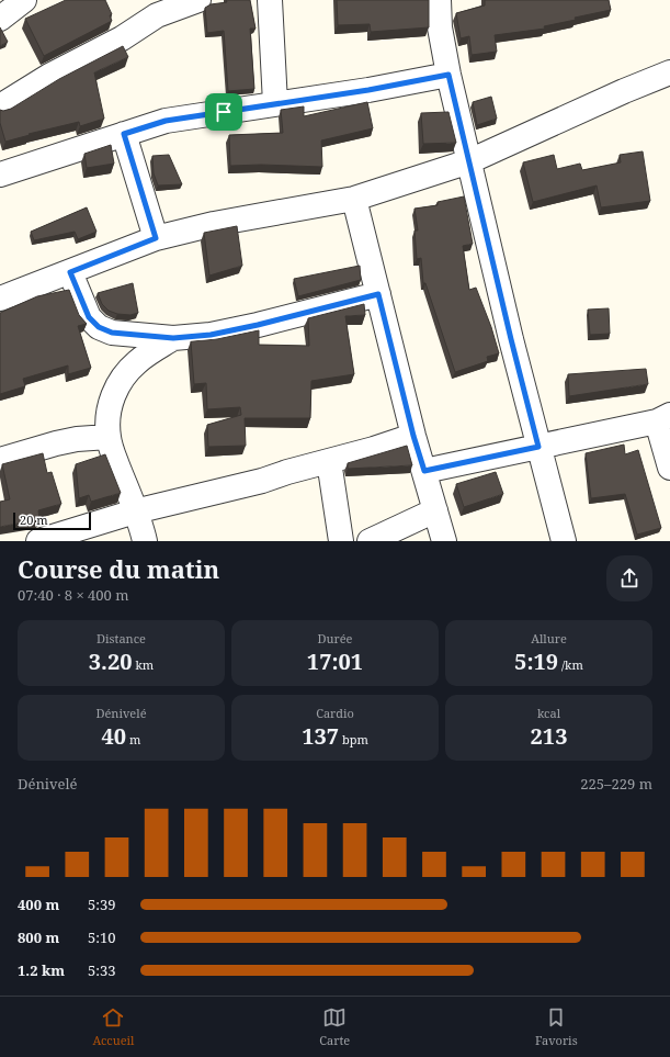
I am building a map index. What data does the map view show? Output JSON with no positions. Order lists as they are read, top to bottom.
{
  "scale_bar": "20 m",
  "page": {
    "scale": "20 m",
    "heading": ["Course du matin", "07:40 · 8 × 400 m"],
    "stats": [
      ["Distance", "3.20 km"],
      ["Durée", "17:01"],
      ["Allure", "5:19 /km"],
      ["Dénivelé", "40 m"],
      ["Cardio", "137 bpm"],
      ["kcal", "213"]
    ],
    "chart": ["Dénivelé", "225–229 m"],
    "list": [
      {
        "name": "400 m",
        "note": "5:39"
      },
      {
        "name": "800 m",
        "note": "5:10"
      },
      {
        "name": "1.2 km",
        "note": "5:33"
      }
    ],
    "tabs": ["Accueil", "Carte", "Favoris"]
  }
}
